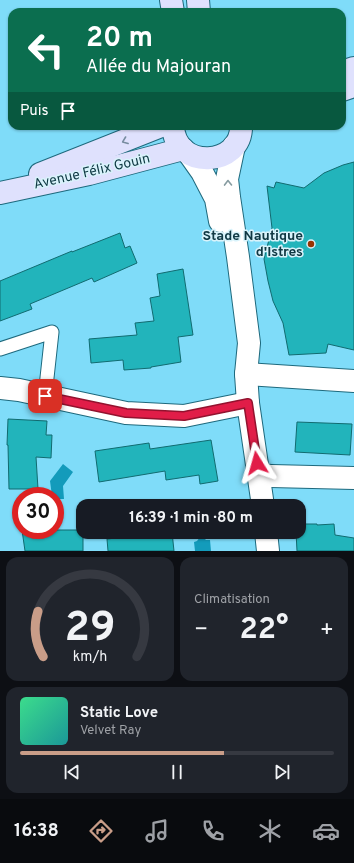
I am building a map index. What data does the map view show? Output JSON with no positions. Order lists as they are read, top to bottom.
{
  "streets": {
    "main road": ["Avenue Félix Gouin"]
  },
  "places": ["Stade Nautique d'Istres"],
  "page": {
    "turn": ["20 m", "Allée du Majouran"],
    "then": "Puis",
    "limit": "30",
    "trip": "16:39 · 1 min · 80 m",
    "tile": "Climatisation",
    "heat": ["−", "22°", "+"],
    "song": ["Static Love", "Velvet Ray"],
    "tabs": "16:38",
    "gauge": ["29", "km/h"]
  }
}
